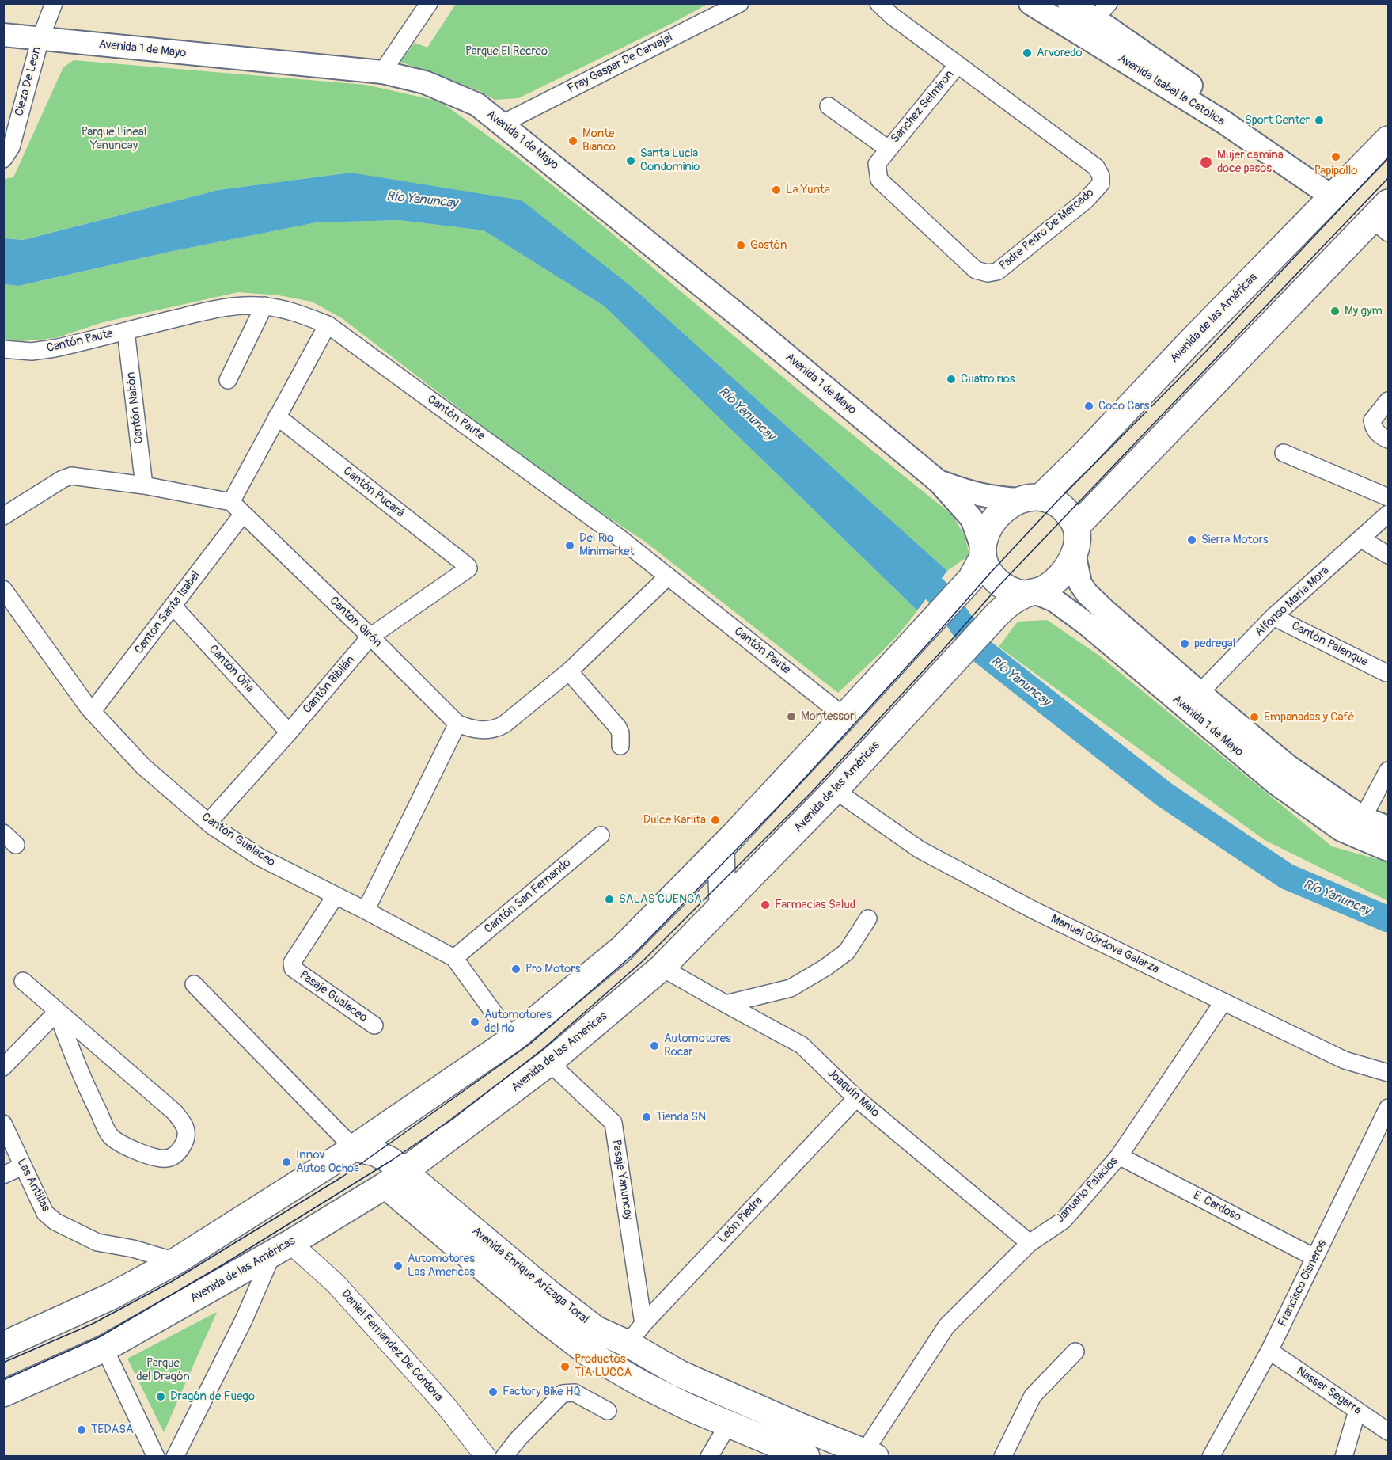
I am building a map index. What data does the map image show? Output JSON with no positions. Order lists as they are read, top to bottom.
{
  "streets": {
    "main road": [
      "Avenida 1 de Mayo",
      "Avenida Isabel la Católica",
      "Avenida de las Américas",
      "Avenida Enrique Arízaga Toral"
    ],
    "street": [
      "Fray Gaspar De Carvajal",
      "Cieza De Leon",
      "Sanchez Selmiron",
      "Padre Pedro De Mercado",
      "Cantón Paute",
      "Cantón Nabón",
      "Cantón Pucará",
      "Alfonso María Mora",
      "Cantón Santa Isabel",
      "Cantón Girón",
      "Cantón Palenque",
      "Cantón Oña",
      "Cantón Biblián",
      "Cantón Gualaceo",
      "Cantón San Fernando",
      "Manuel Córdova Galarza",
      "Pasaje Gualaceo",
      "Joaquín Malo",
      "Pasaje Yanuncay",
      "Las Antillas",
      "Januario Palacios",
      "E. Cardoso",
      "León Piedra",
      "Francisco Cisneros",
      "Daniel Fernandez De Córdova",
      "Nasser Segarra"
    ]
  },
  "crossings": [
    ["Avenida 1 de Mayo", "Fray Gaspar De Carvajal"],
    ["Avenida 1 de Mayo", "Cieza De Leon"],
    ["Avenida 1 de Mayo", "Avenida de las Américas"],
    ["Avenida 1 de Mayo", "Alfonso María Mora"],
    ["Avenida Isabel la Católica", "Avenida de las Américas"],
    ["Sanchez Selmiron", "Padre Pedro De Mercado"],
    ["Avenida de las Américas", "Cantón Paute"],
    ["Avenida de las Américas", "Cantón Gualaceo"],
    ["Avenida de las Américas", "Manuel Córdova Galarza"],
    ["Avenida de las Américas", "Joaquín Malo"],
    ["Avenida de las Américas", "Pasaje Yanuncay"],
    ["Avenida de las Américas", "Las Antillas"],
    ["Avenida de las Américas", "Avenida Enrique Arízaga Toral"],
    ["Avenida de las Américas", "Daniel Fernandez De Córdova"],
    ["Cantón Paute", "Cantón Nabón"],
    ["Cantón Paute", "Cantón Santa Isabel"],
    ["Cantón Paute", "Cantón Girón"],
    ["Cantón Pucará", "Cantón Santa Isabel"],
    ["Cantón Pucará", "Cantón Biblián"],
    ["Alfonso María Mora", "Cantón Palenque"],
    ["Cantón Santa Isabel", "Cantón Girón"],
    ["Cantón Santa Isabel", "Cantón Oña"],
    ["Cantón Santa Isabel", "Cantón Gualaceo"],
    ["Cantón Girón", "Cantón Biblián"],
    ["Cantón Oña", "Cantón Biblián"],
    ["Cantón Biblián", "Cantón Gualaceo"],
    ["Cantón Gualaceo", "Cantón San Fernando"],
    ["Cantón Gualaceo", "Pasaje Gualaceo"],
    ["Manuel Córdova Galarza", "Januario Palacios"],
    ["Joaquín Malo", "Januario Palacios"],
    ["Joaquín Malo", "León Piedra"],
    ["Pasaje Yanuncay", "León Piedra"],
    ["Januario Palacios", "E. Cardoso"],
    ["Januario Palacios", "Avenida Enrique Arízaga Toral"],
    ["E. Cardoso", "Francisco Cisneros"],
    ["León Piedra", "Avenida Enrique Arízaga Toral"],
    ["Francisco Cisneros", "Nasser Segarra"]
  ],
  "water": ["Río Yanuncay"],
  "parks": ["Parque El Recreo", "Parque Lineal Yanuncay", "Parque del Dragón"],
  "places": [
    "Arvoredo",
    "Sport Center",
    "Monte Bianco",
    "Papipollo",
    "Santa Lucia Condominio",
    "Mujer camina doce pasos",
    "La Yunta",
    "Gastón",
    "My gym",
    "Cuatro rios",
    "Coco Cars",
    "Sierra Motors",
    "Del Rio Minimarket",
    "pedregal",
    "Montessori",
    "Empanadas y Café",
    "Dulce Karlita",
    "SALAS CUENCA",
    "Farmacias Salud",
    "Pro Motors",
    "Automotores del rio",
    "Automotores Rocar",
    "Tienda SN",
    "Innov Autos Ochoa",
    "Automotores Las Americas",
    "Productos TIA LUCCA",
    "Factory Bike HQ",
    "Dragón de Fuego",
    "TEDASA"
  ]
}
